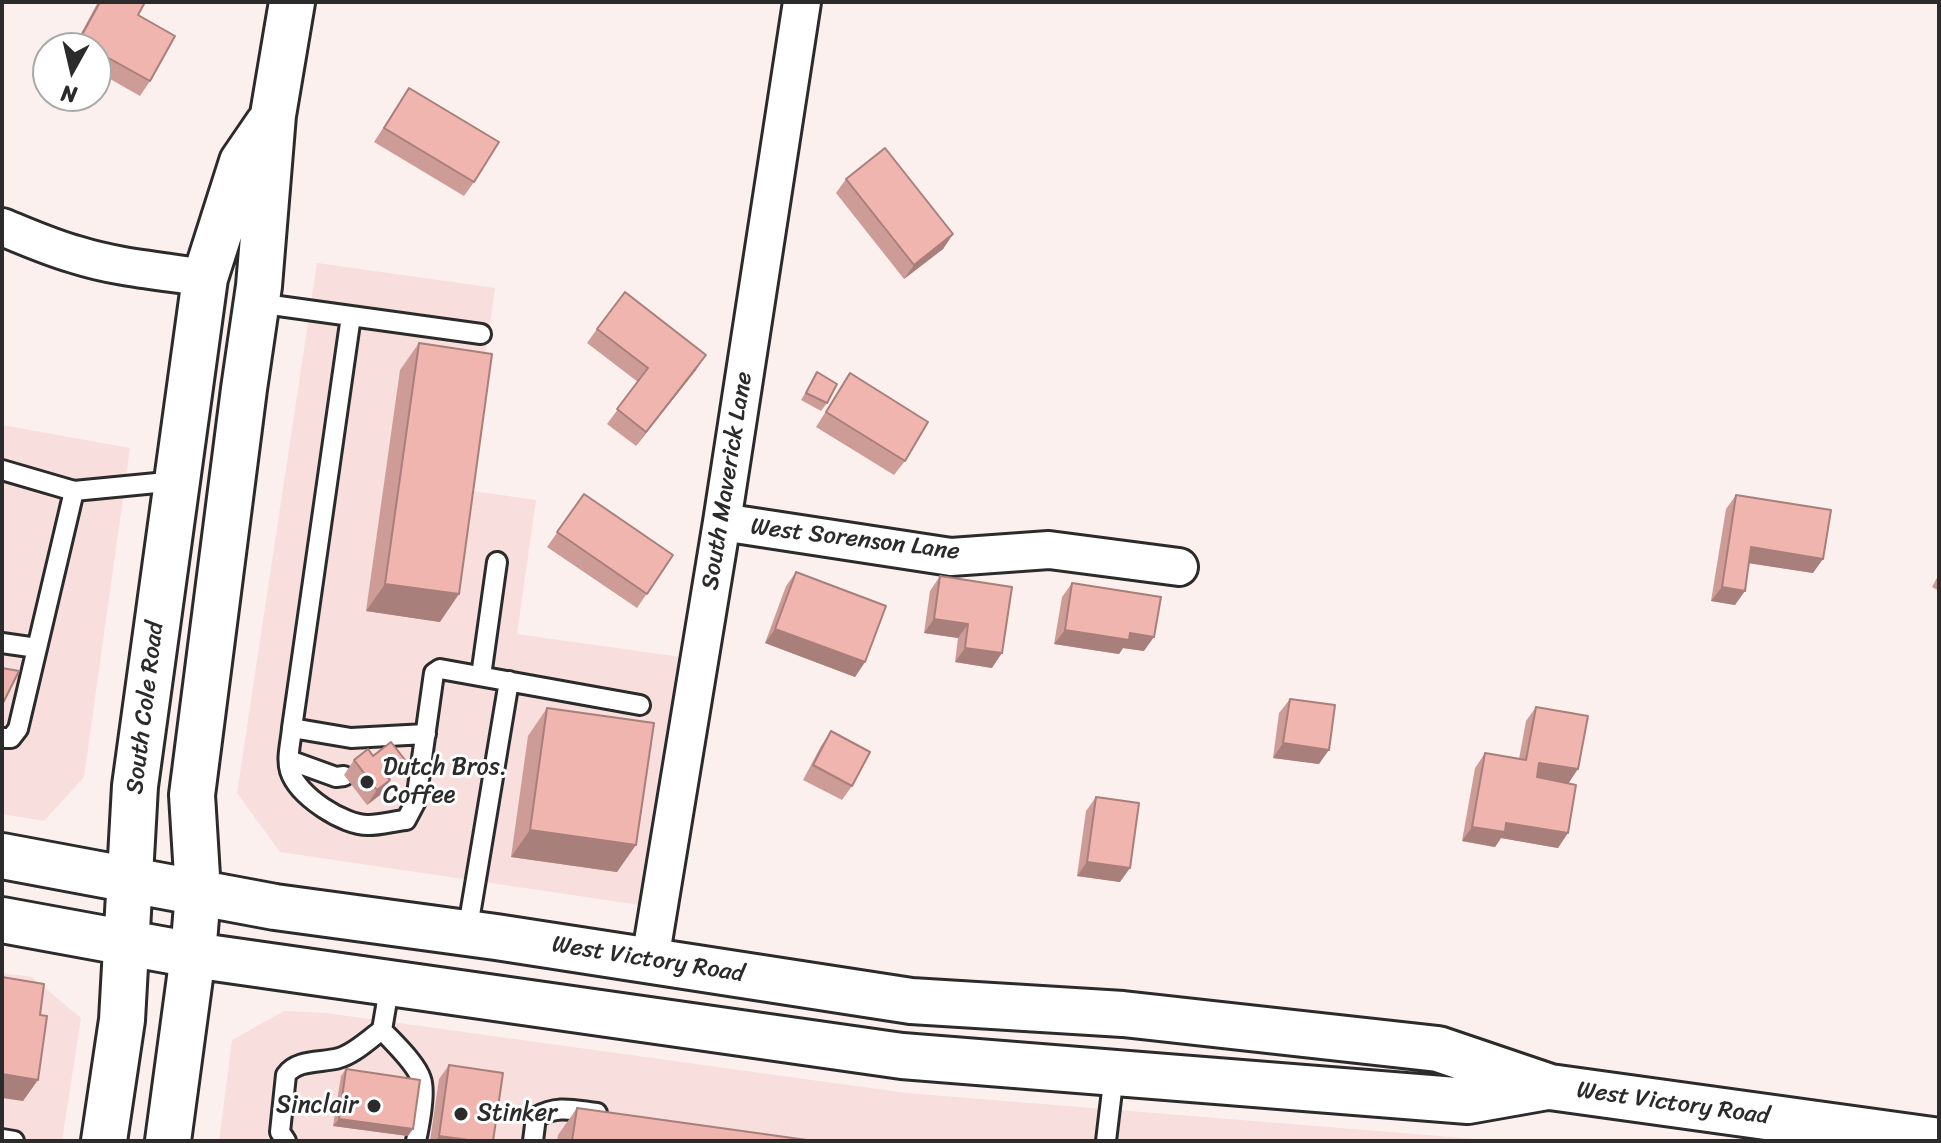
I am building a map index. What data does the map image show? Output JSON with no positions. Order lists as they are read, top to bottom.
{
  "streets": {
    "main road": ["South Cole Road", "West Victory Road"],
    "street": ["South Maverick Lane", "West Sorenson Lane"]
  },
  "crossings": [
    ["South Maverick Lane", "West Sorenson Lane"],
    ["South Maverick Lane", "West Victory Road"],
    ["South Cole Road", "West Victory Road"]
  ],
  "places": ["Dutch Bros. Coffee", "Sinclair", "Stinker"],
  "north": "bottom"
}
